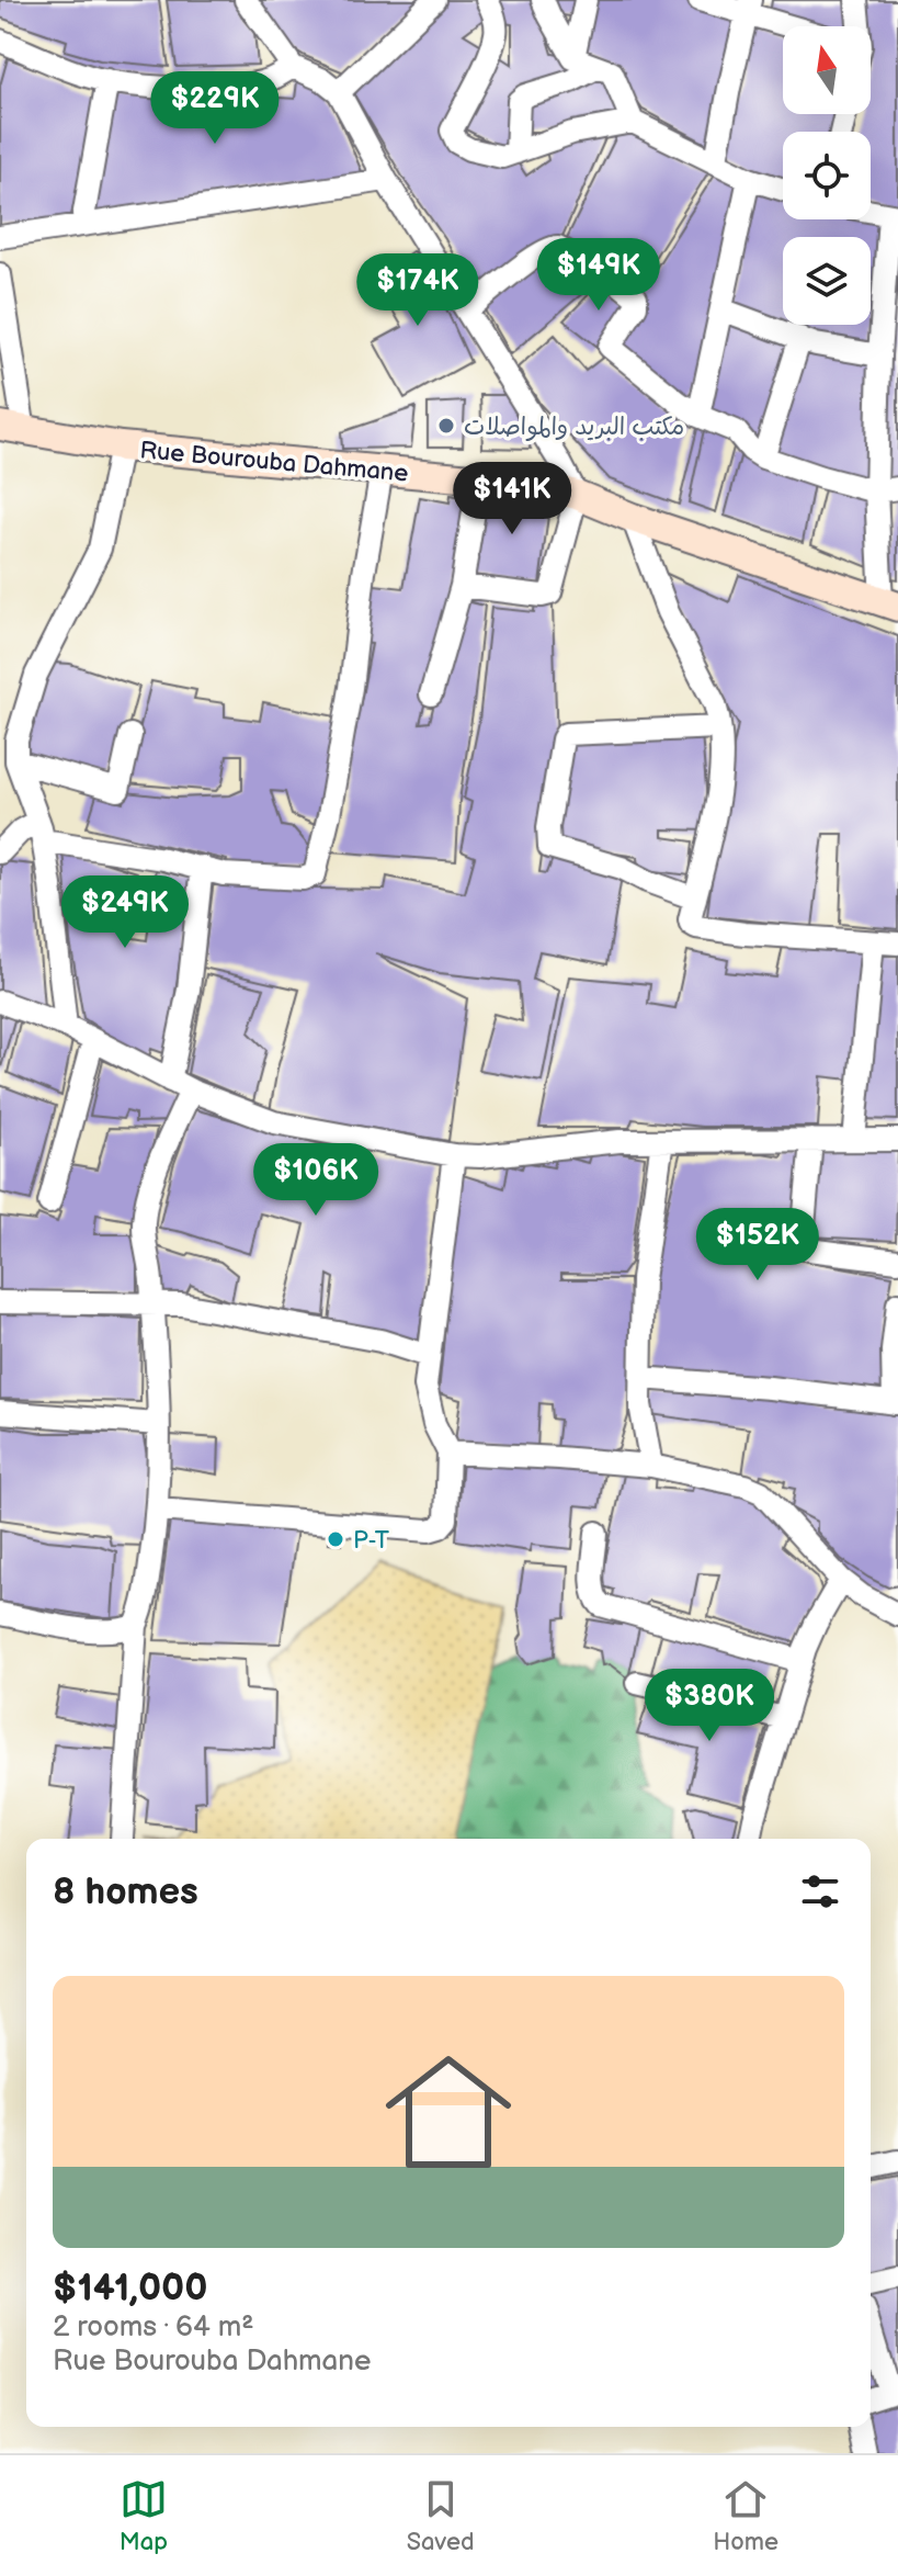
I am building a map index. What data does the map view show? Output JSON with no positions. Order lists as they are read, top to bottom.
{
  "streets": {
    "street": ["Rue Bourouba Dahmane"]
  },
  "places": ["مكتب البريد والمواصلات", "P-T"],
  "north": "top",
  "page": {
    "price": [
      "$229K",
      "$149K",
      "$174K",
      "$141K",
      "$249K",
      "$106K",
      "$152K",
      "$380K"
    ],
    "heading": "8 homes",
    "list": [
      {
        "name": "$141,000",
        "note": "2 rooms · 64 m² · Rue Bourouba Dahmane"
      }
    ],
    "tabs": ["Map", "Saved", "Home"]
  }
}
